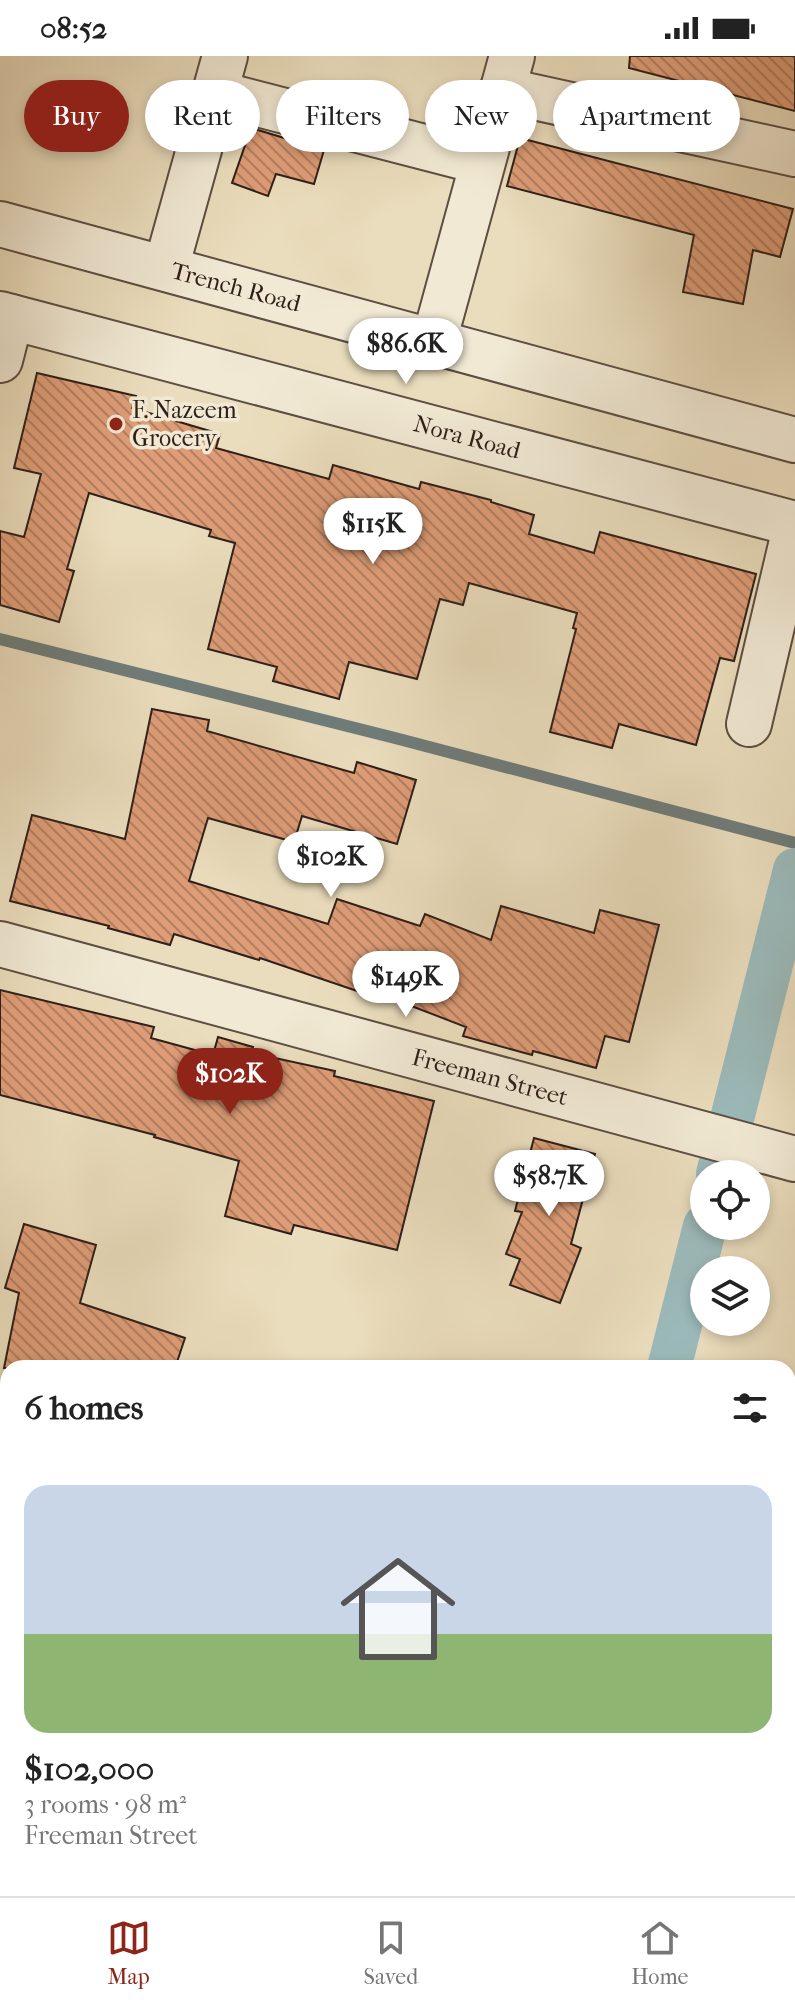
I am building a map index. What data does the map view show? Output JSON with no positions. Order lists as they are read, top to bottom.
{
  "streets": {
    "street": ["Trench Road", "Nora Road", "Freeman Street"]
  },
  "places": ["F. Nazeem Grocery"],
  "page": {
    "status": "08:52",
    "chip": [
      "Buy",
      "Rent",
      "Filters",
      "New",
      "Apartment"
    ],
    "price": [
      "$86.6K",
      "$115K",
      "$102K",
      "$149K",
      "$102K",
      "$58.7K"
    ],
    "heading": "6 homes",
    "list": [
      {
        "name": "$102,000",
        "note": "3 rooms · 98 m² · Freeman Street"
      }
    ],
    "tabs": ["Map", "Saved", "Home"]
  }
}
